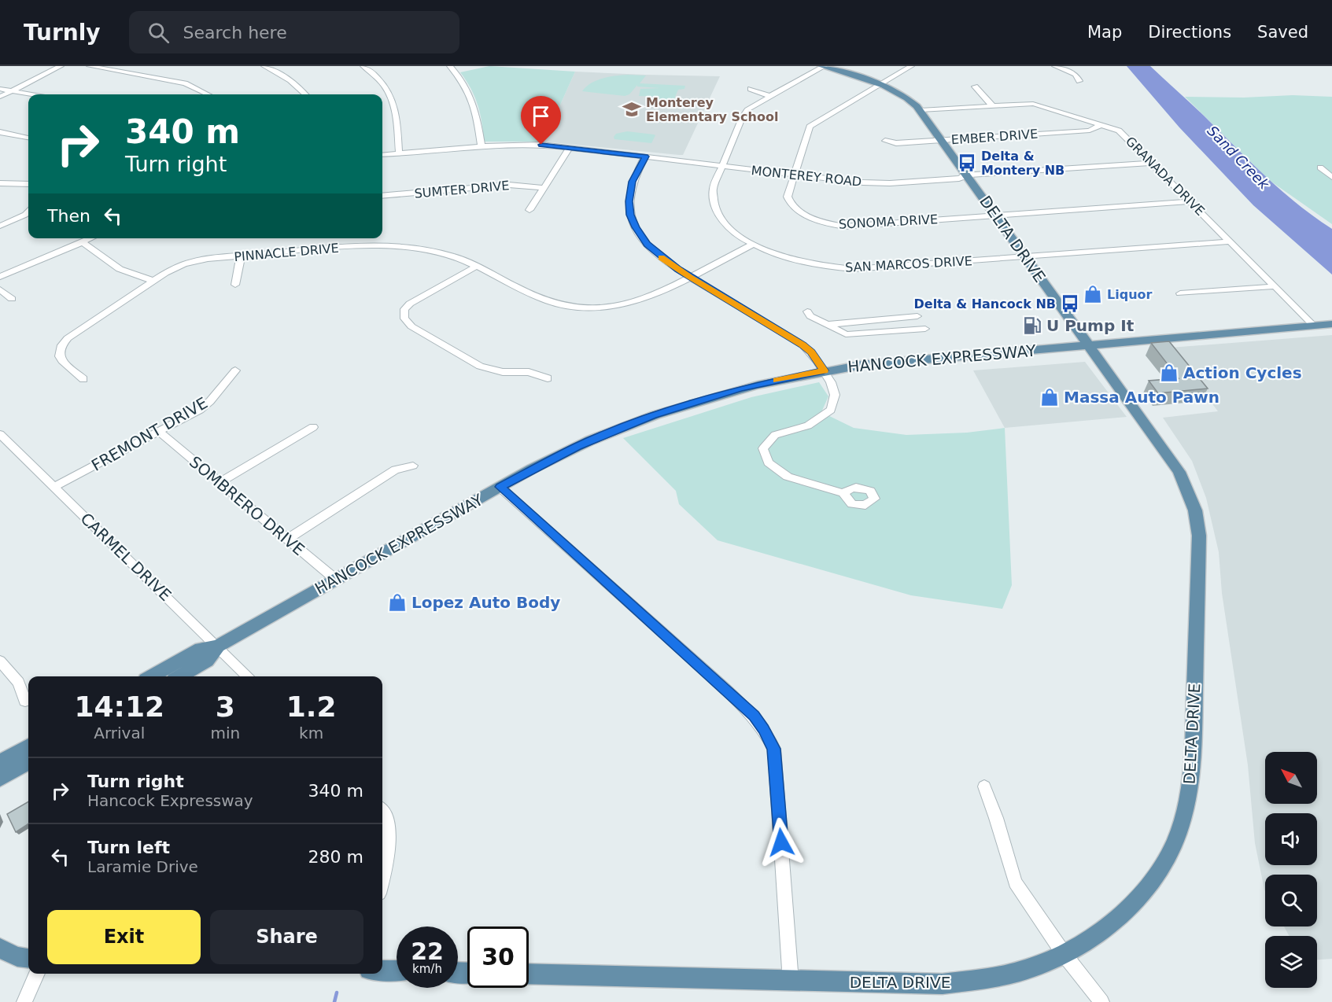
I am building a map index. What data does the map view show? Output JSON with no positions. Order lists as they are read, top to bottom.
{
  "streets": {
    "main road": ["DELTA DRIVE", "HANCOCK EXPRESSWAY"],
    "street": [
      "EMBER DRIVE",
      "MONTEREY ROAD",
      "GRANADA DRIVE",
      "SUMTER DRIVE",
      "SONOMA DRIVE",
      "PINNACLE DRIVE",
      "SAN MARCOS DRIVE",
      "FREMONT DRIVE",
      "SOMBRERO DRIVE",
      "CARMEL DRIVE"
    ]
  },
  "crossings": [
    ["EMBER DRIVE", "GRANADA DRIVE"],
    ["EMBER DRIVE", "DELTA DRIVE"],
    ["MONTEREY ROAD", "GRANADA DRIVE"],
    ["MONTEREY ROAD", "SONOMA DRIVE"],
    ["MONTEREY ROAD", "DELTA DRIVE"],
    ["MONTEREY ROAD", "SAN MARCOS DRIVE"],
    ["GRANADA DRIVE", "SONOMA DRIVE"],
    ["GRANADA DRIVE", "DELTA DRIVE"],
    ["GRANADA DRIVE", "SAN MARCOS DRIVE"],
    ["GRANADA DRIVE", "HANCOCK EXPRESSWAY"],
    ["SONOMA DRIVE", "DELTA DRIVE"],
    ["DELTA DRIVE", "SAN MARCOS DRIVE"],
    ["DELTA DRIVE", "HANCOCK EXPRESSWAY"],
    ["PINNACLE DRIVE", "SAN MARCOS DRIVE"],
    ["HANCOCK EXPRESSWAY", "SOMBRERO DRIVE"],
    ["HANCOCK EXPRESSWAY", "CARMEL DRIVE"],
    ["FREMONT DRIVE", "SOMBRERO DRIVE"],
    ["FREMONT DRIVE", "CARMEL DRIVE"]
  ],
  "water": ["Sand Creek"],
  "places": {
    "school or university": ["Monterey Elementary School"],
    "bus stop": ["Delta & Montery NB", "Delta & Hancock NB"],
    "shop": [
      "Liquor",
      "Action Cycles",
      "Massa Auto Pawn",
      "Lopez Auto Body"
    ],
    "fuel station": ["U Pump It"]
  },
  "north": "top left",
  "page": {
    "header": "Turnly",
    "search": "Search here",
    "nav": ["Map", "Directions", "Saved"],
    "turn": ["340 m", "Turn right"],
    "then": "Then",
    "eta": [
      "14:12",
      "Arrival",
      "3",
      "min",
      "1.2",
      "km"
    ],
    "list": [
      {
        "name": "Turn right",
        "note": "Hancock Expressway",
        "value": "340 m"
      },
      {
        "name": "Turn left",
        "note": "Laramie Drive",
        "value": "280 m"
      }
    ],
    "buttons": ["Exit", "Share"],
    "speed": "22 km/h",
    "limit": "30"
  }
}
